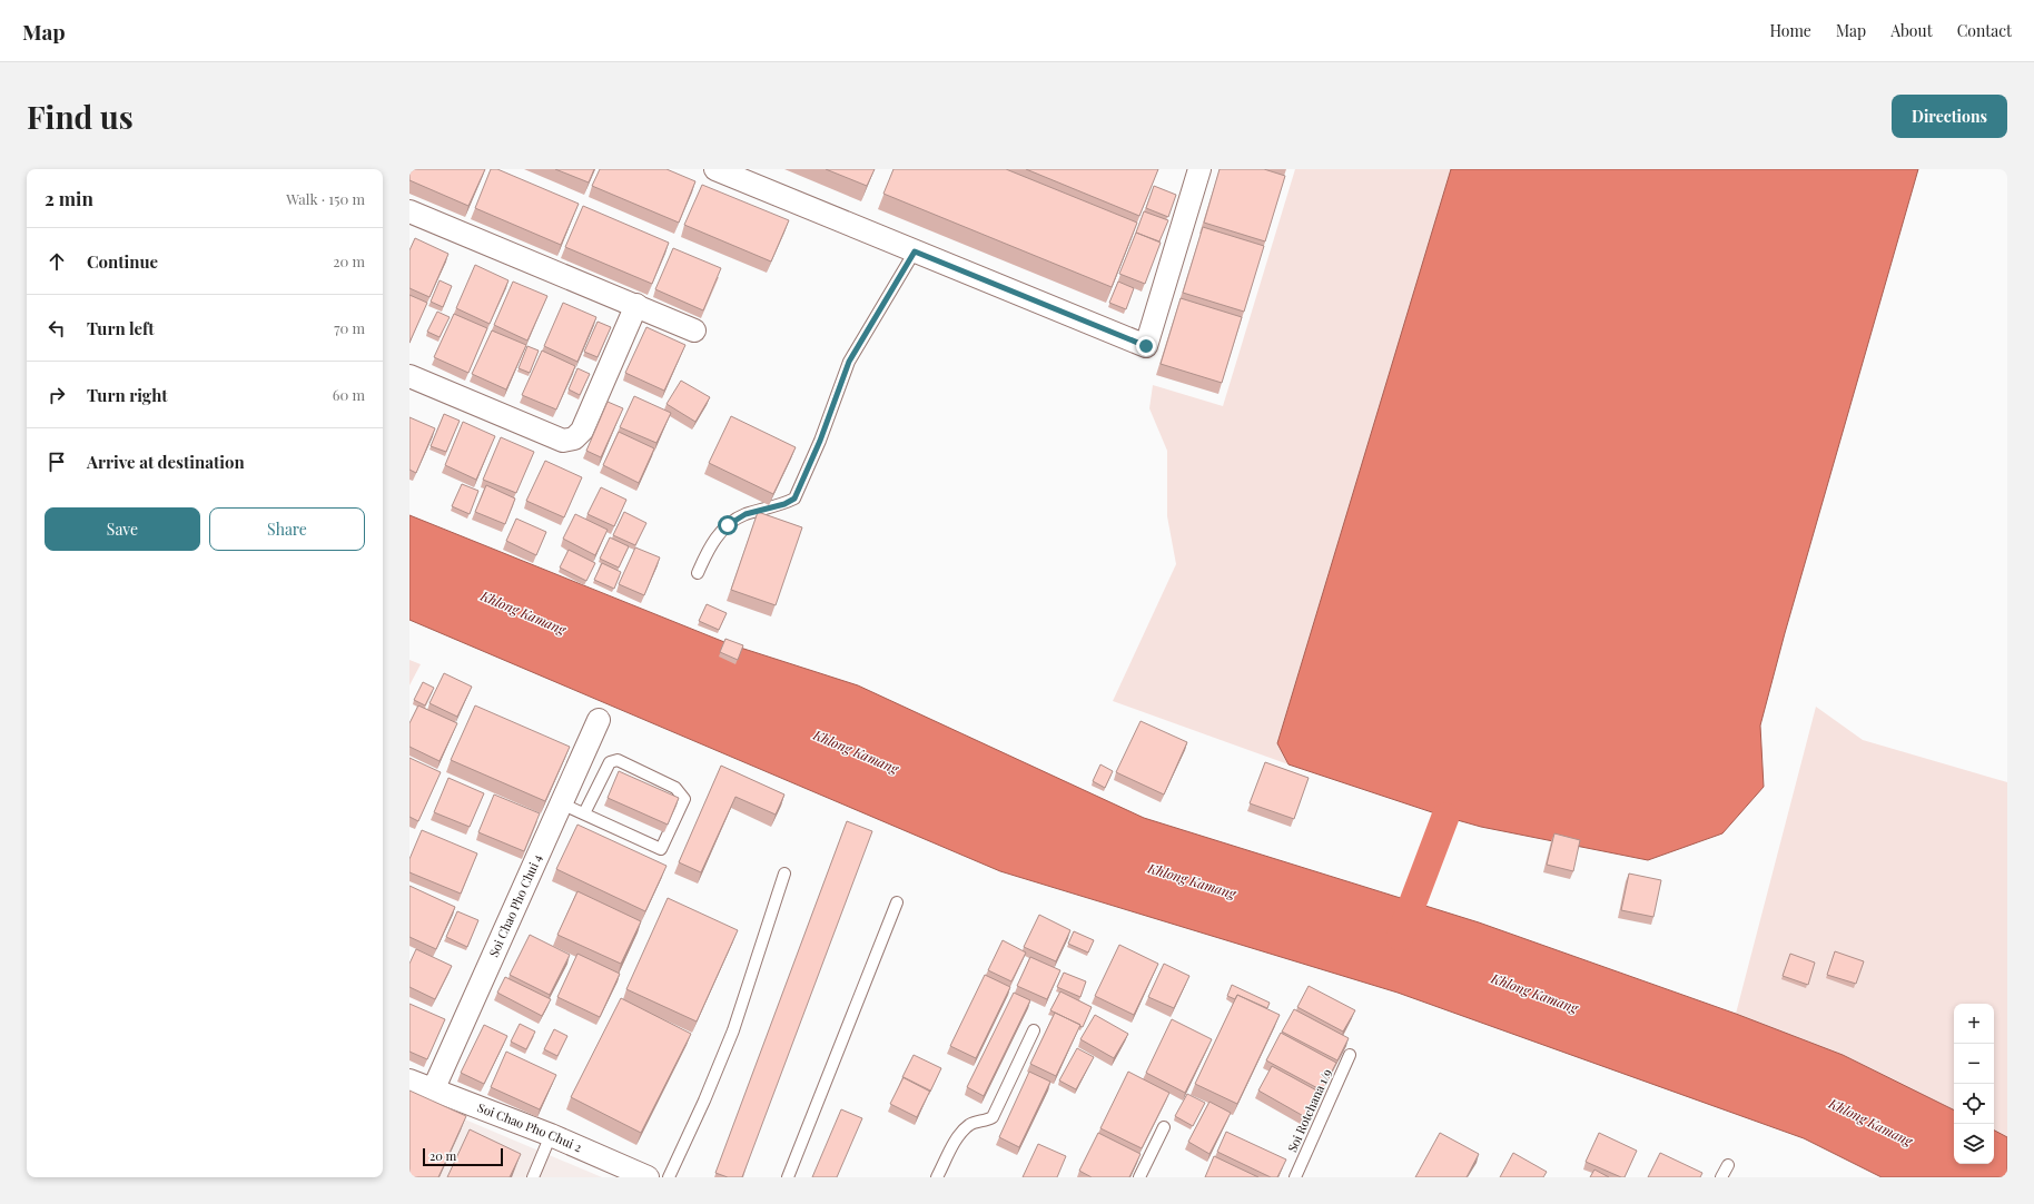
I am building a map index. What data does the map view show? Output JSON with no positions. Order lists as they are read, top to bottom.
{
  "streets": {
    "street": ["Soi Chao Pho Chui 4", "Soi Chao Pho Chui 2"],
    "lane": ["Soi Rotchana 1/9"]
  },
  "crossings": [
    ["Soi Chao Pho Chui 4", "Soi Chao Pho Chui 2"]
  ],
  "water": ["Khlong Kamang"],
  "scale_bar": "20 m",
  "page": {
    "header": "Map",
    "nav": [
      "Home",
      "Map",
      "About",
      "Contact"
    ],
    "buttons": [
      "Directions",
      ["Save", "Share"]
    ],
    "title": "Find us",
    "heading": ["2 min", "Walk · 150 m"],
    "list": [
      ["Continue", "20 m"],
      ["Turn left", "70 m"],
      ["Turn right", "60 m"],
      "Arrive at destination"
    ],
    "map_buttons": ["+", "−"],
    "scale": "20 m"
  }
}
